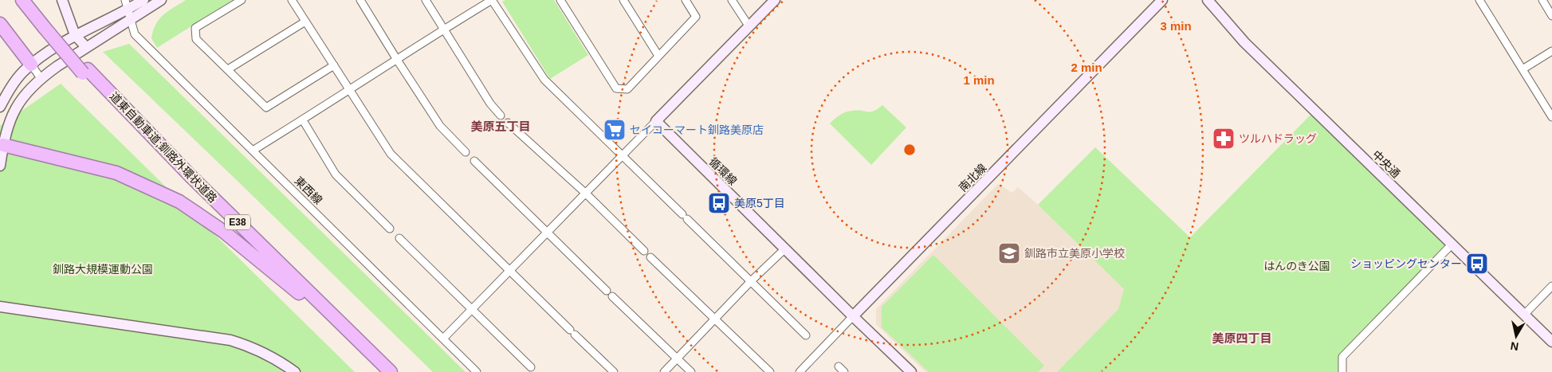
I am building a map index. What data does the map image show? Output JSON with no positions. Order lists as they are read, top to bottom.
{
  "streets": {
    "highway": ["道東自動車道;釧路外環状道路", "E38"],
    "street": [
      "中央通",
      "循環線",
      "南北線",
      "東西線"
    ]
  },
  "crossings": [
    ["循環線", "南北線"]
  ],
  "districts": ["美原五丁目", "美原四丁目"],
  "parks": ["はんのき公園", "釧路大規模運動公園"],
  "places": {
    "supermarket": ["セイコーマート釧路美原店"],
    "pharmacy": ["ツルハドラッグ"],
    "bus stop": ["美原5丁目", "ショッピングセンター"],
    "school or university": ["釧路市立美原小学校"]
  },
  "north": "bottom",
  "rings": ["3 min", "2 min", "1 min"]
}
